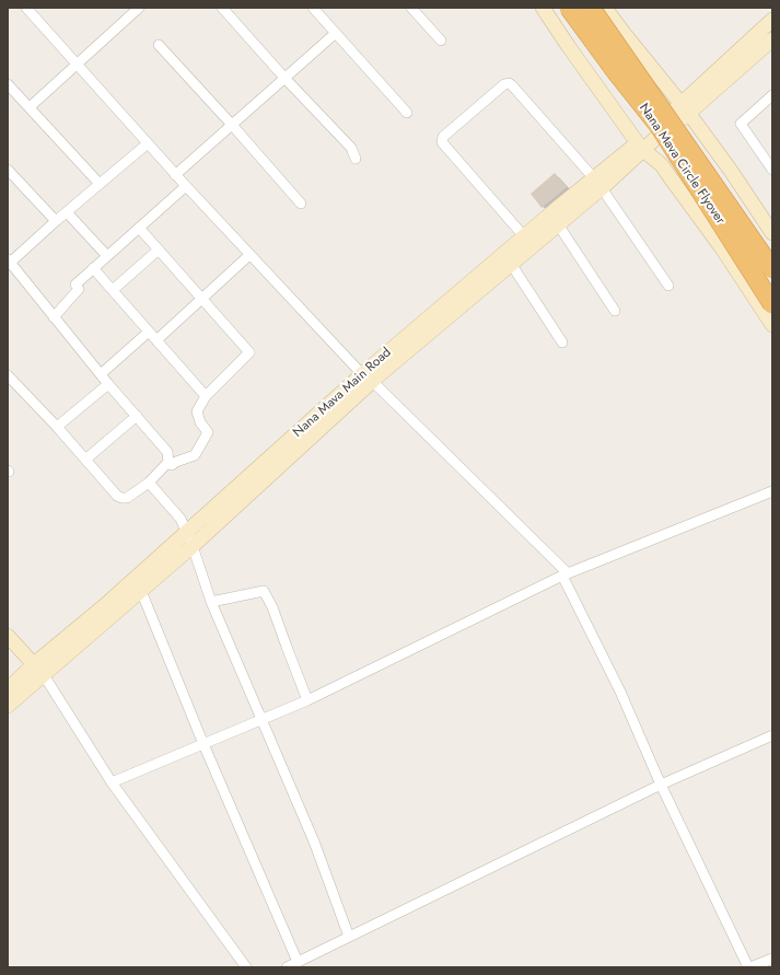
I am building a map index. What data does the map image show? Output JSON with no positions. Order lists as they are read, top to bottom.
{
  "streets": {
    "highway": ["Nana Mava Circle Flyover"],
    "street": ["Nana Mava Main Road"]
  }
}
